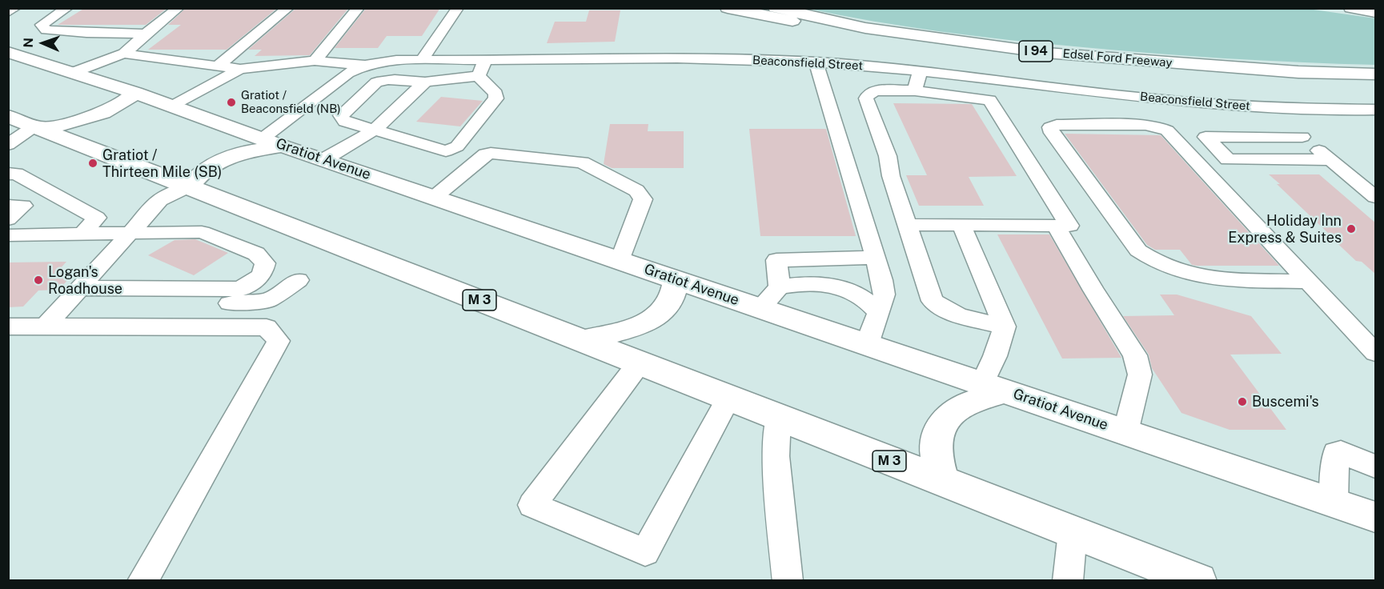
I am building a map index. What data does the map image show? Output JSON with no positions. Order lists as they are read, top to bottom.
{
  "streets": {
    "main road": [
      "I 94",
      "Edsel Ford Freeway",
      "Gratiot Avenue",
      "M 3"
    ],
    "street": ["Beaconsfield Street"]
  },
  "crossings": [
    ["Beaconsfield Street", "Gratiot Avenue"]
  ],
  "places": [
    "Gratiot / Beaconsfield (NB)",
    "Gratiot / Thirteen Mile (SB)",
    "Holiday Inn Express & Suites",
    "Logan's Roadhouse",
    "Buscemi's"
  ],
  "north": "left"
}
